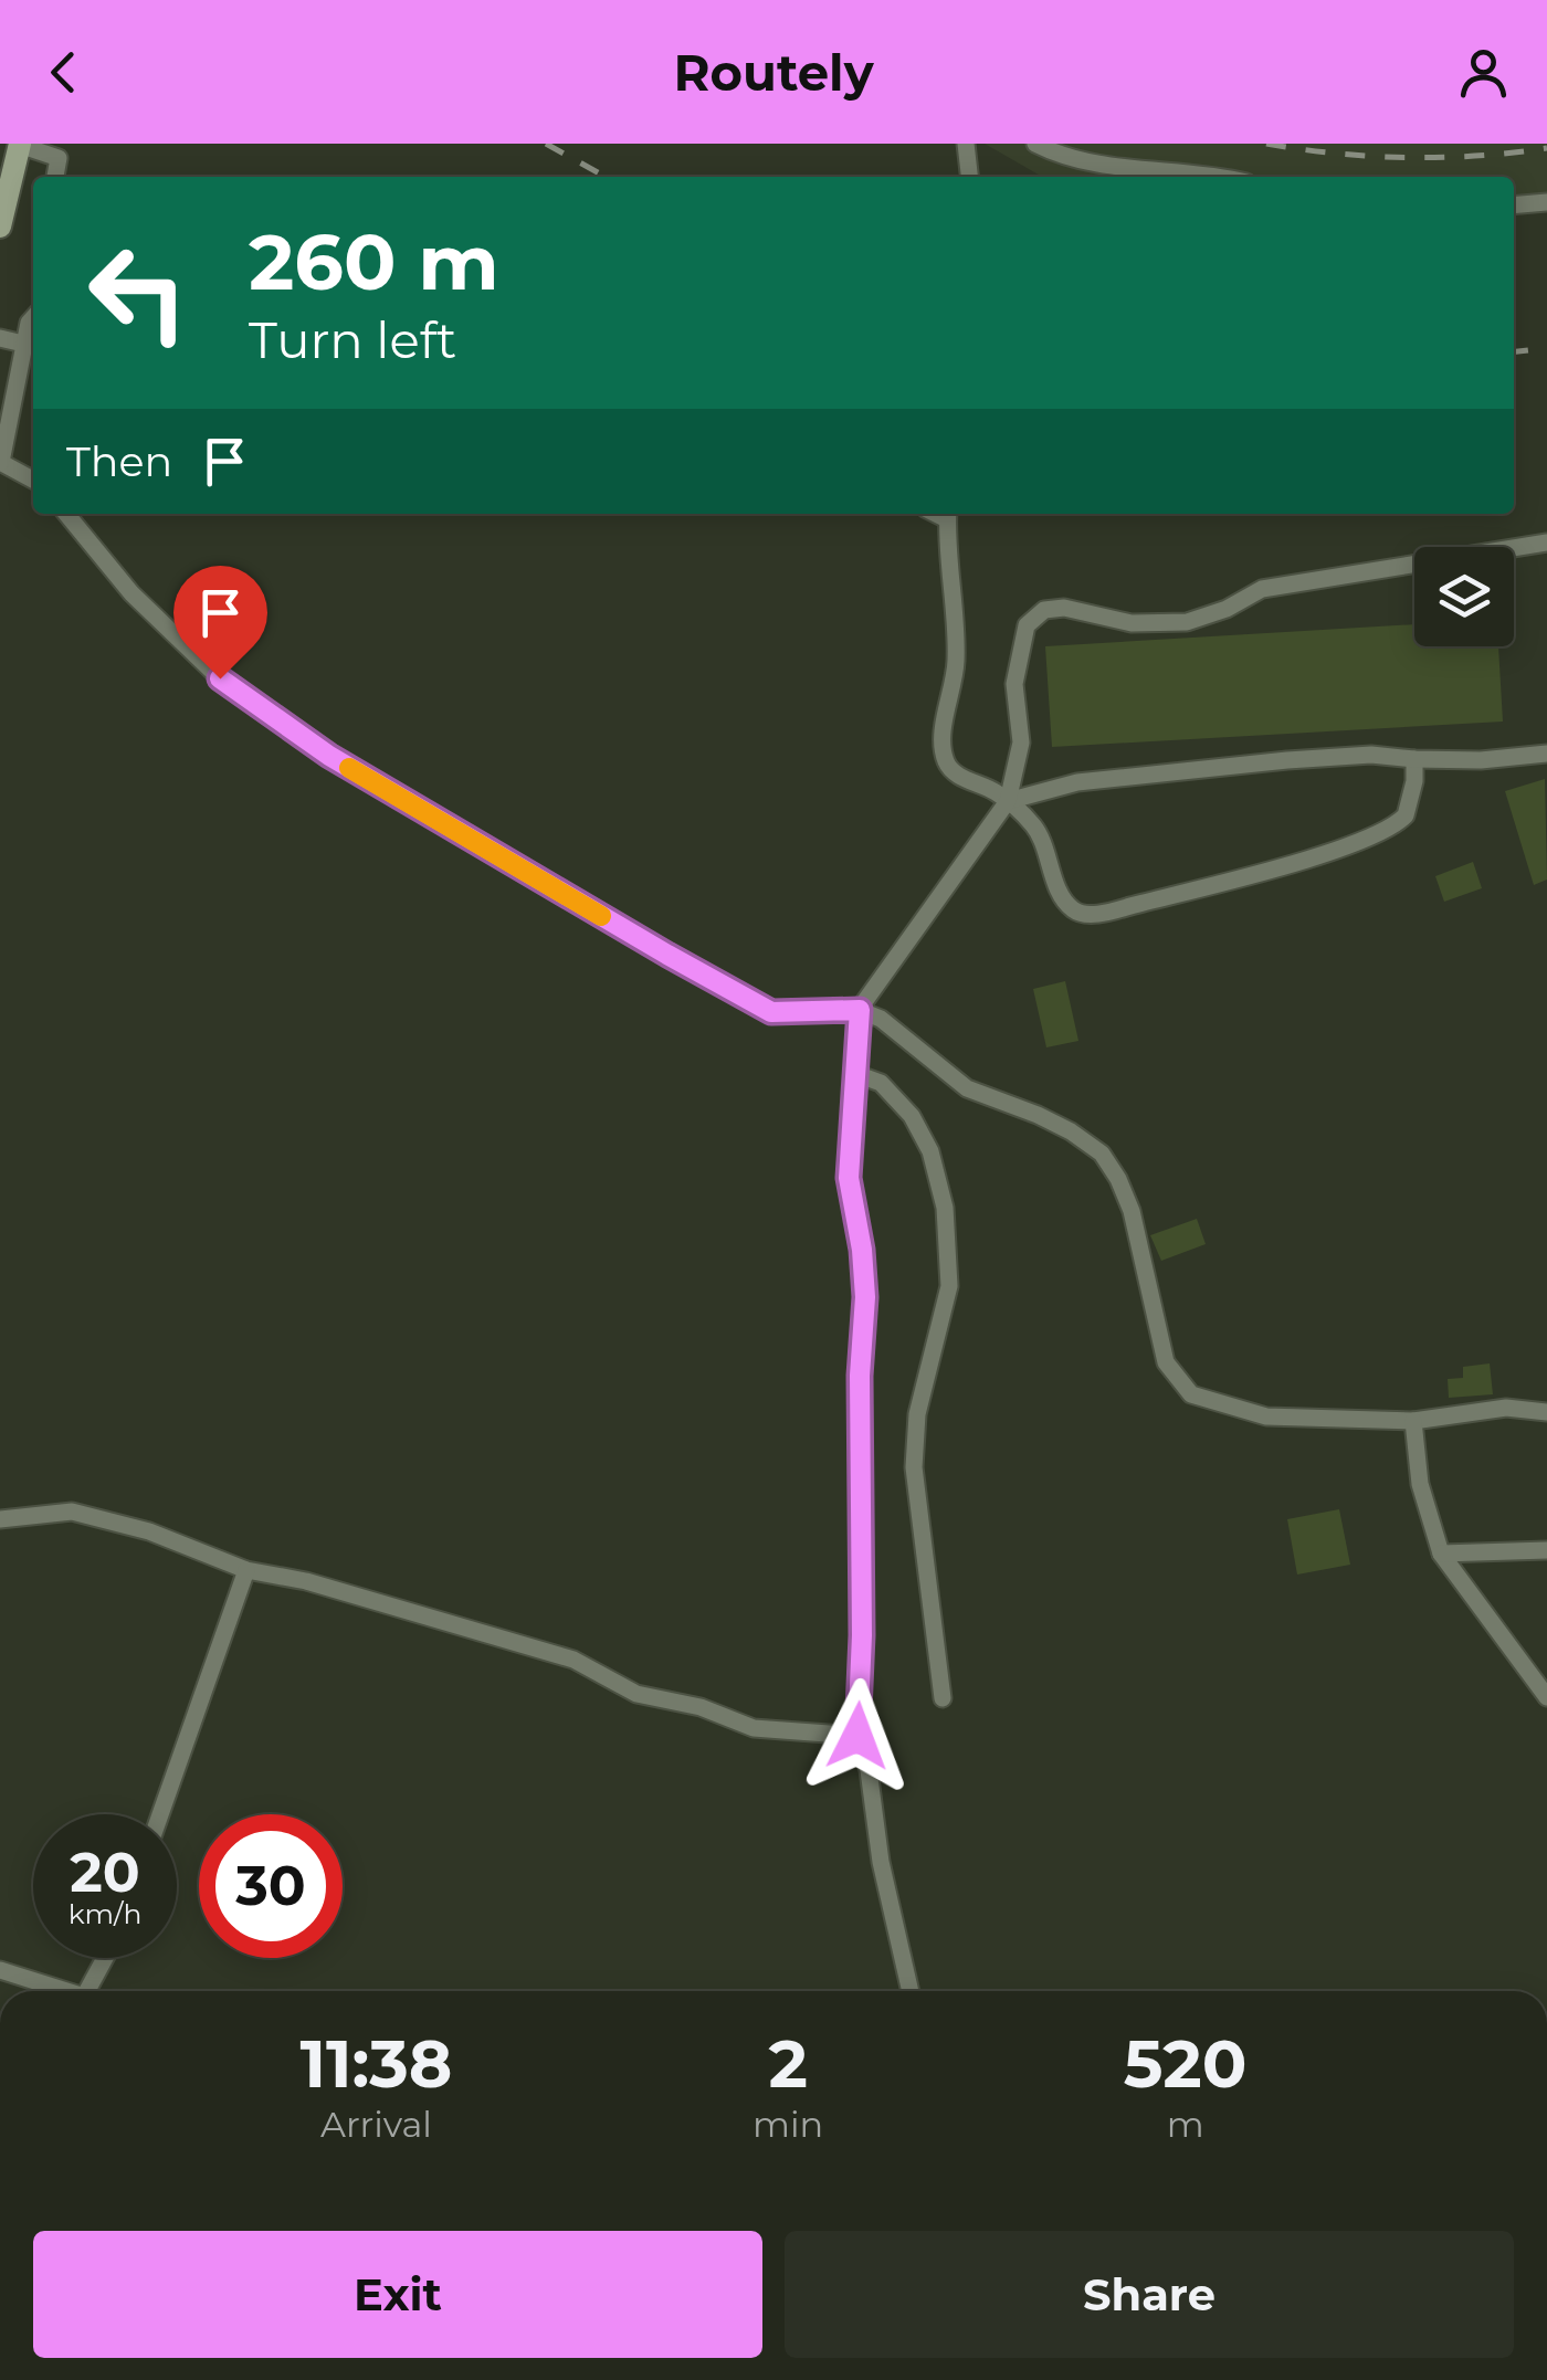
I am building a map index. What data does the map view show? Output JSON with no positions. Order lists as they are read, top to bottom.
{
  "page": {
    "header": "Routely",
    "turn": ["260 m", "Turn left"],
    "then": "Then",
    "speed": "20 km/h",
    "limit": "30",
    "eta": [
      "11:38",
      "Arrival",
      "2",
      "min",
      "520",
      "m"
    ],
    "buttons": ["Exit", "Share"]
  }
}
